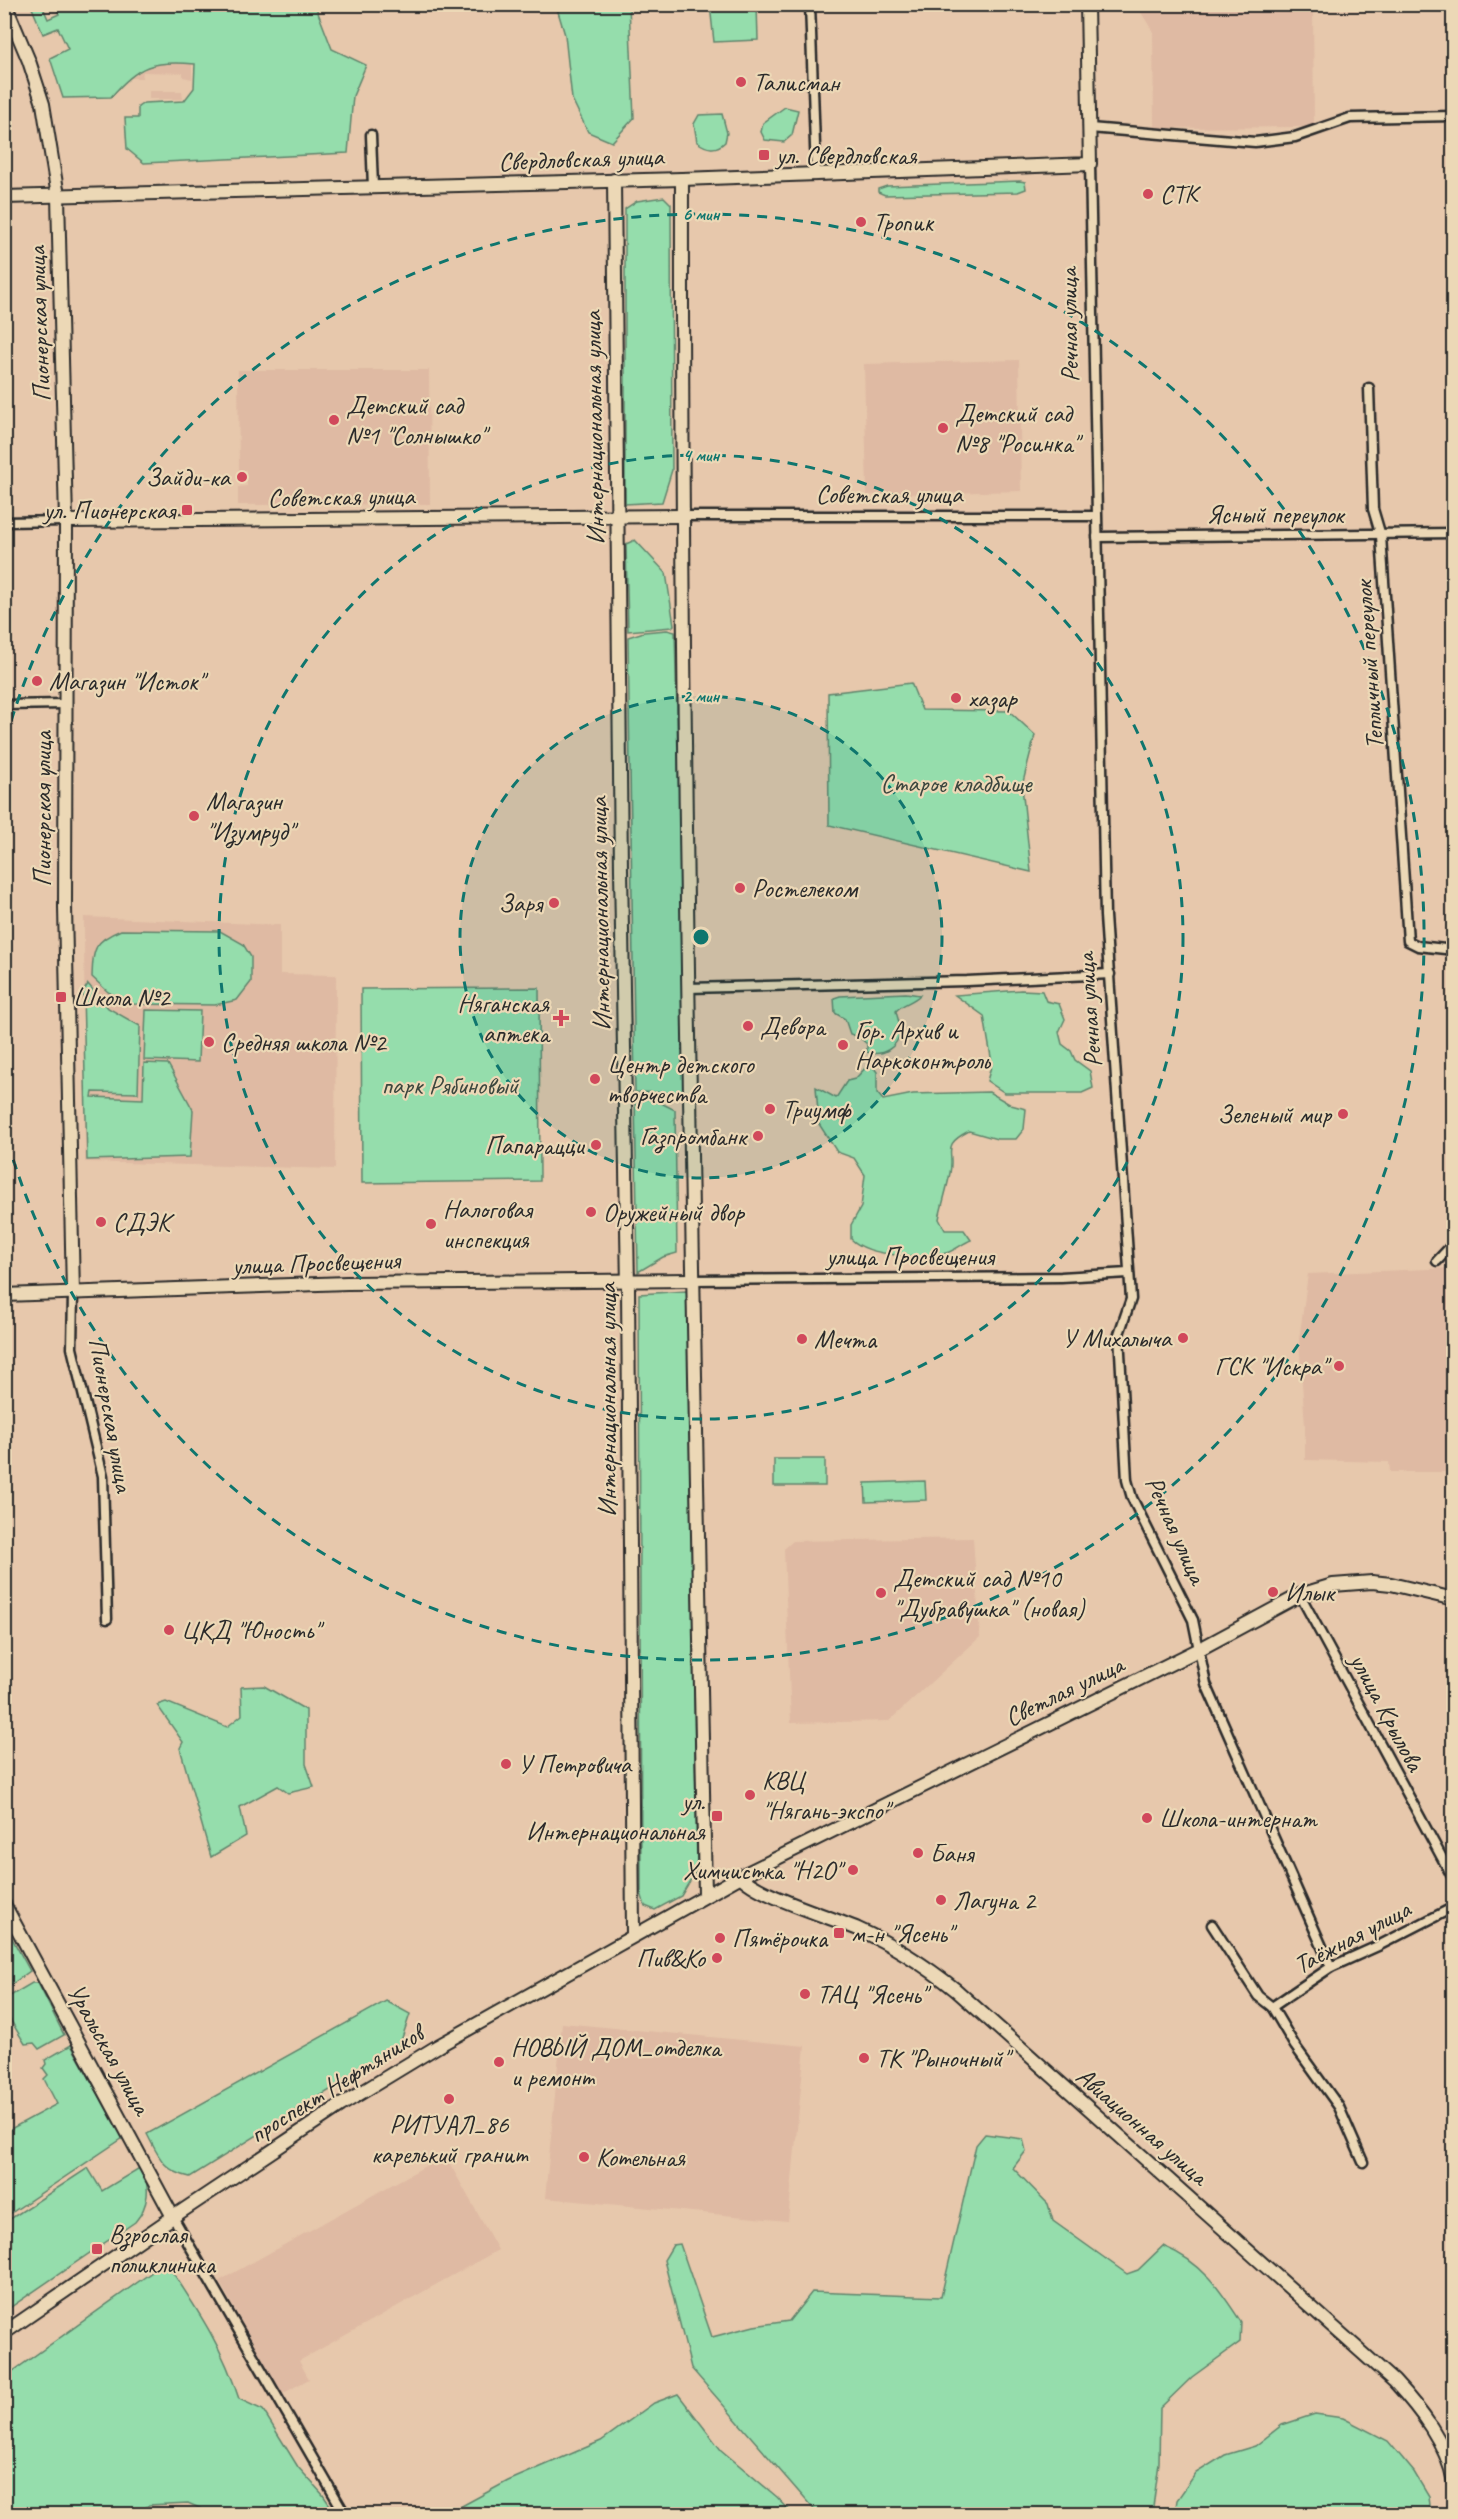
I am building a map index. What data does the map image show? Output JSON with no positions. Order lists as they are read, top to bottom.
{
  "streets": {
    "street": [
      "Свердловская улица",
      "Пионерская улица",
      "Речная улица",
      "Интернациональная улица",
      "Советская улица",
      "Ясный переулок",
      "Тепличный переулок",
      "улица Просвещения",
      "Светлая улица",
      "улица Крылова",
      "Таёжная улица",
      "Уральская улица",
      "проспект Нефтяников",
      "Авиационная улица"
    ]
  },
  "crossings": [
    ["Свердловская улица", "Пионерская улица"],
    ["Свердловская улица", "Речная улица"],
    ["Свердловская улица", "Интернациональная улица"],
    ["Пионерская улица", "Советская улица"],
    ["Пионерская улица", "улица Просвещения"],
    ["Речная улица", "Советская улица"],
    ["Речная улица", "Ясный переулок"],
    ["Речная улица", "улица Просвещения"],
    ["Речная улица", "Светлая улица"],
    ["Речная улица", "Таёжная улица"],
    ["Интернациональная улица", "Советская улица"],
    ["Интернациональная улица", "улица Просвещения"],
    ["Интернациональная улица", "проспект Нефтяников"],
    ["Ясный переулок", "Тепличный переулок"],
    ["Светлая улица", "улица Крылова"],
    ["Светлая улица", "проспект Нефтяников"],
    ["Светлая улица", "Авиационная улица"],
    ["Уральская улица", "проспект Нефтяников"]
  ],
  "parks": ["Старое кладбище", "парк Рябиновый"],
  "places": {
    "other": [
      "Талисман",
      "СТК",
      "Тропик",
      "Детский сад №1 \"Солнышко\"",
      "Детский сад №8 \"Росинка\"",
      "Зайди-ка",
      "Магазин \"Исток\"",
      "хазар",
      "Магазин \"Изумруд\"",
      "Ростелеком",
      "Заря",
      "Девора",
      "Средняя школа №2",
      "Гор. Архив и Наркоконтроль",
      "Центр детского творчества",
      "Триумф",
      "Зеленый мир",
      "Газпромбанк",
      "Папарацци",
      "Оружейный двор",
      "СДЭК",
      "Налоговая инспекция",
      "У Михалыча",
      "Мечта",
      "ГСК \"Искра\"",
      "Илык",
      "Детский сад №10 \"Дубравушка\" (новая)",
      "ЦКД \"Юность\"",
      "У Петровича",
      "КВЦ \"Нягань-экспо\"",
      "Школа-интернат",
      "Баня",
      "Химчистка \"H2O\"",
      "Лагуна 2",
      "Пятёрочка",
      "Пив&Ко",
      "ТАЦ \"Ясень\"",
      "ТК \"Рыночный\"",
      "НОВЫЙ ДОМ_отделка и ремонт",
      "РИТУАЛ_86 карелький гранит",
      "Котельная"
    ],
    "transit": [
      "ул. Свердловская",
      "ул. Пионерская",
      "Школа №2",
      "ул. Интернациональная",
      "м-н \"Ясень\"",
      "Взрослая поликлиника"
    ],
    "health": ["Няганская аптека"]
  },
  "rings": ["6 мин", "4 мин", "2 мин"]
}
